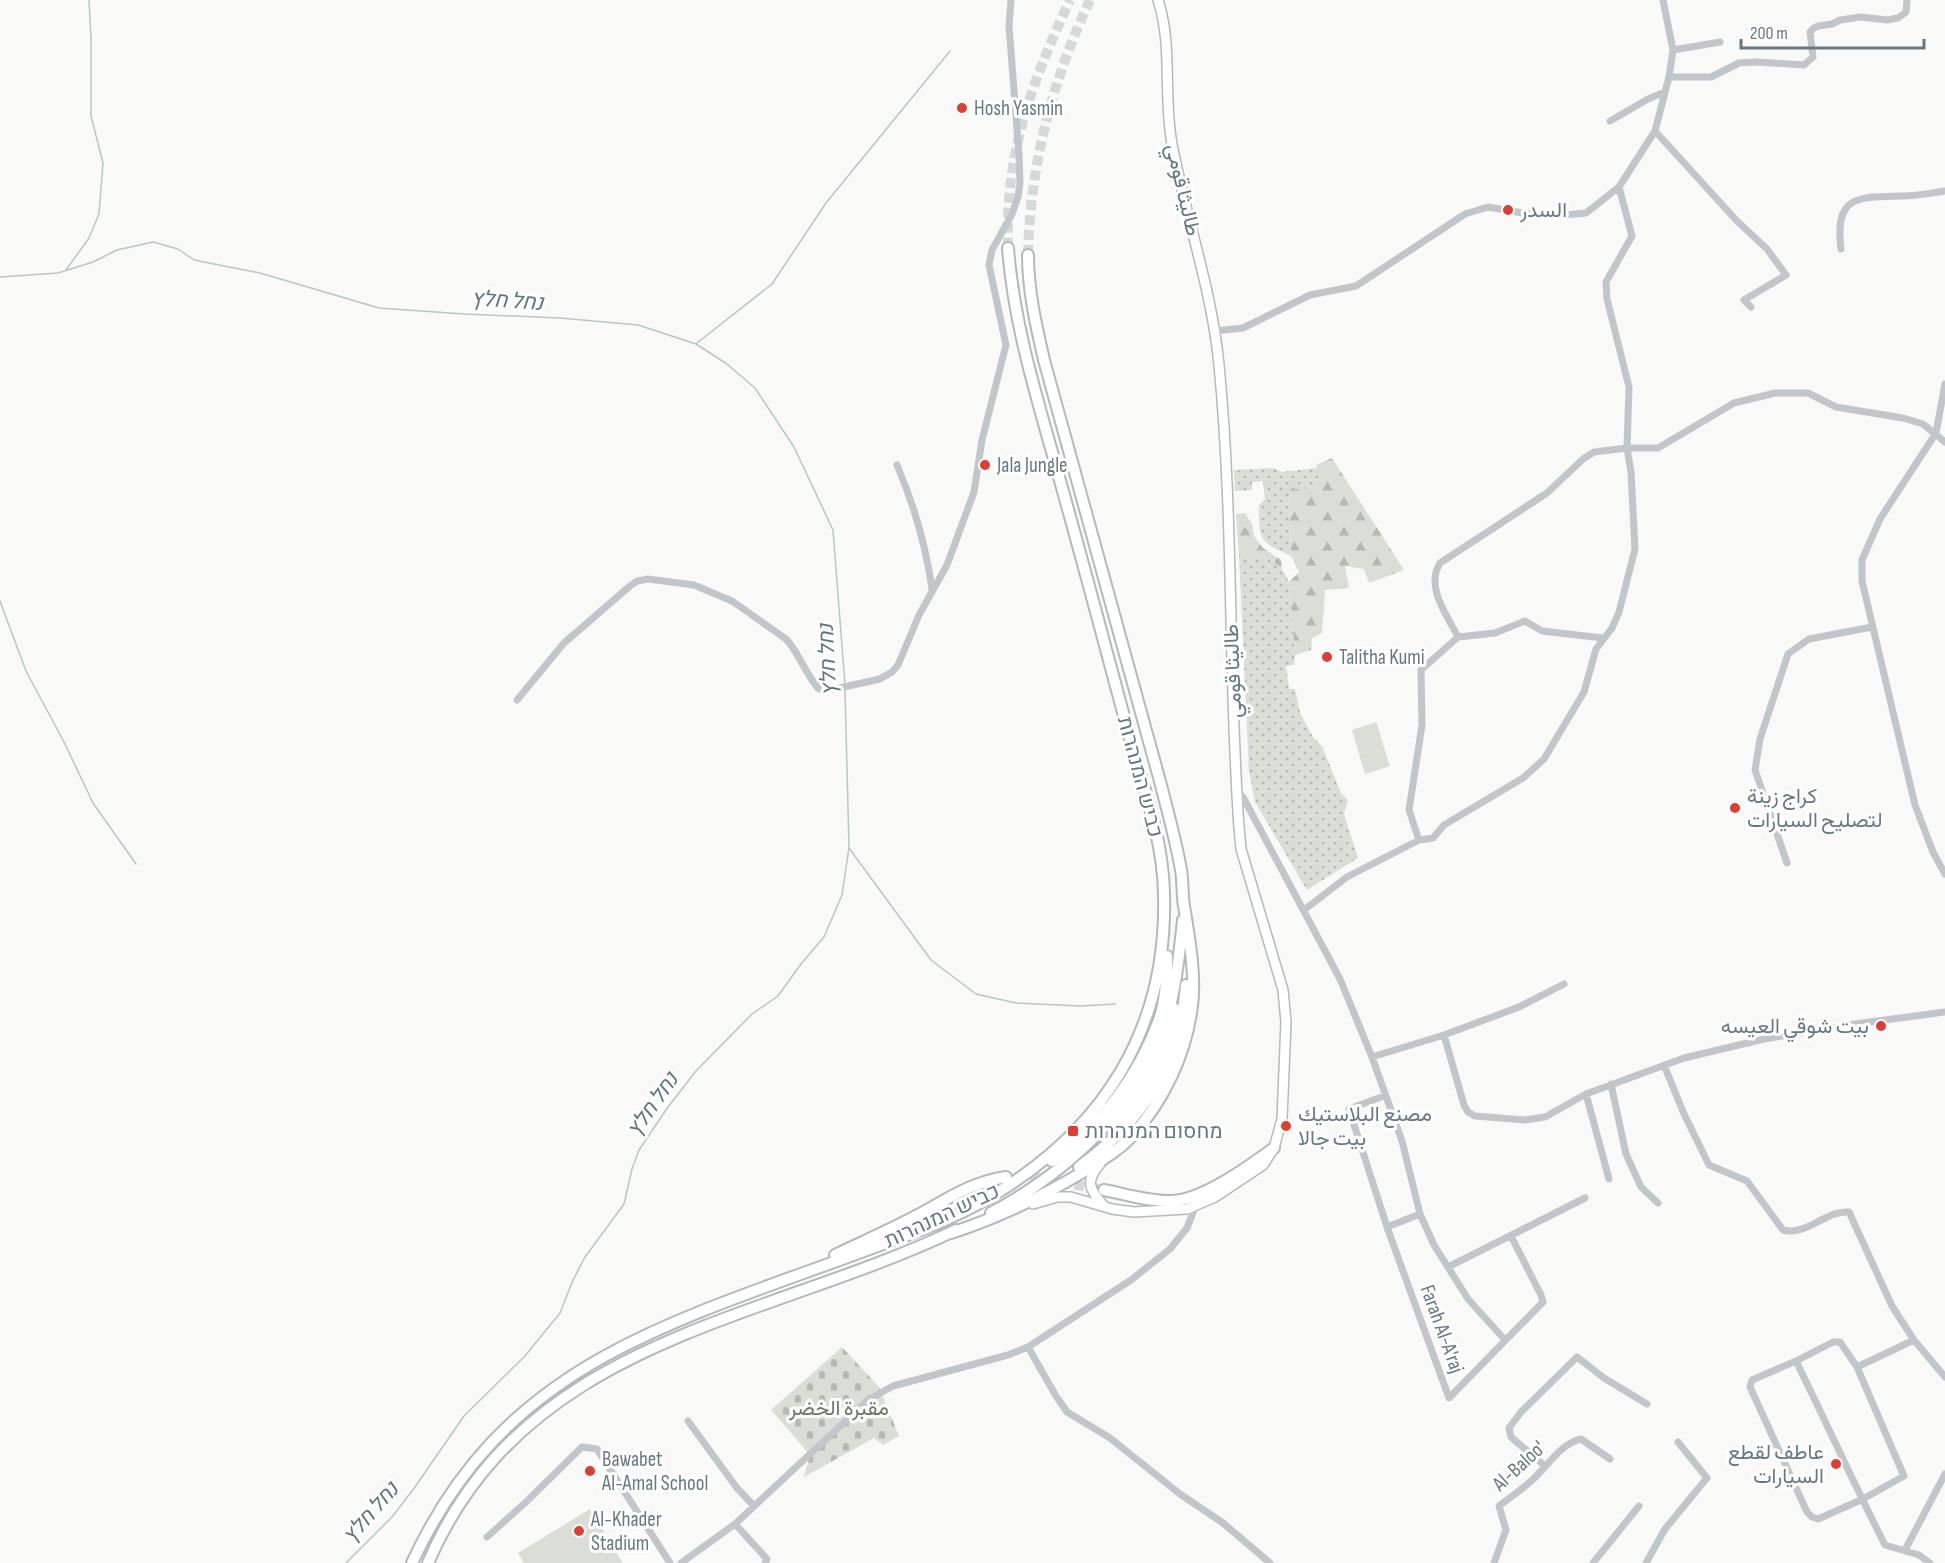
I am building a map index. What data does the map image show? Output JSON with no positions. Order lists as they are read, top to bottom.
{
  "streets": {
    "highway": ["כביש המנהרות"],
    "main road": ["طاليثا قومي"],
    "street": ["Farah Al-A'raj", "Al-Baloo'"]
  },
  "water": ["נחל חלץ"],
  "parks": ["مقبرة الخضر"],
  "places": {
    "other": [
      "Hosh Yasmin",
      "السدر",
      "Jala Jungle",
      "Talitha Kumi",
      "كراج زينة لتصليح السيارات",
      "بيت شوقي العيسه",
      "مصنع البلاستيك بيت جالا",
      "عاطف لقطع السيارات",
      "Bawabet Al-Amal School",
      "Al-Khader Stadium"
    ],
    "transit": ["מחסום המנהרות"]
  },
  "scale_bar": "200 m"
}
